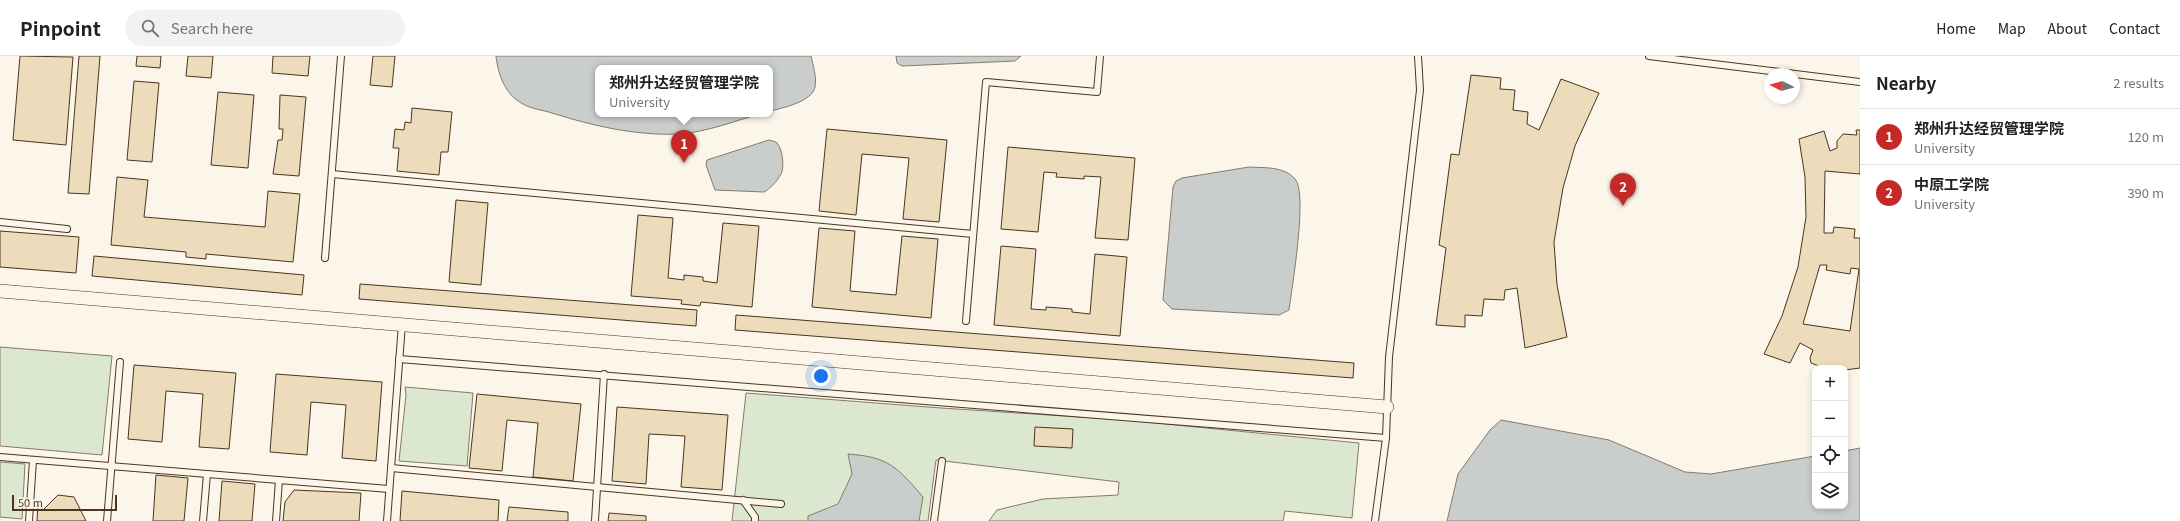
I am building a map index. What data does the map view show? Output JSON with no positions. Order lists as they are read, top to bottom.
{
  "scale_bar": "50 m",
  "north": "left",
  "page": {
    "header": "Pinpoint",
    "search": "Search here",
    "nav": [
      "Home",
      "Map",
      "About",
      "Contact"
    ],
    "heading": ["Nearby", "2 results"],
    "popup": ["郑州升达经贸管理学院", "University"],
    "list": [
      {
        "mark": "1",
        "name": "郑州升达经贸管理学院",
        "note": "University",
        "value": "120 m"
      },
      {
        "mark": "2",
        "name": "中原工学院",
        "note": "University",
        "value": "390 m"
      }
    ],
    "pins": ["1", "2"],
    "map_buttons": ["+", "−"],
    "scale": "50 m"
  }
}
